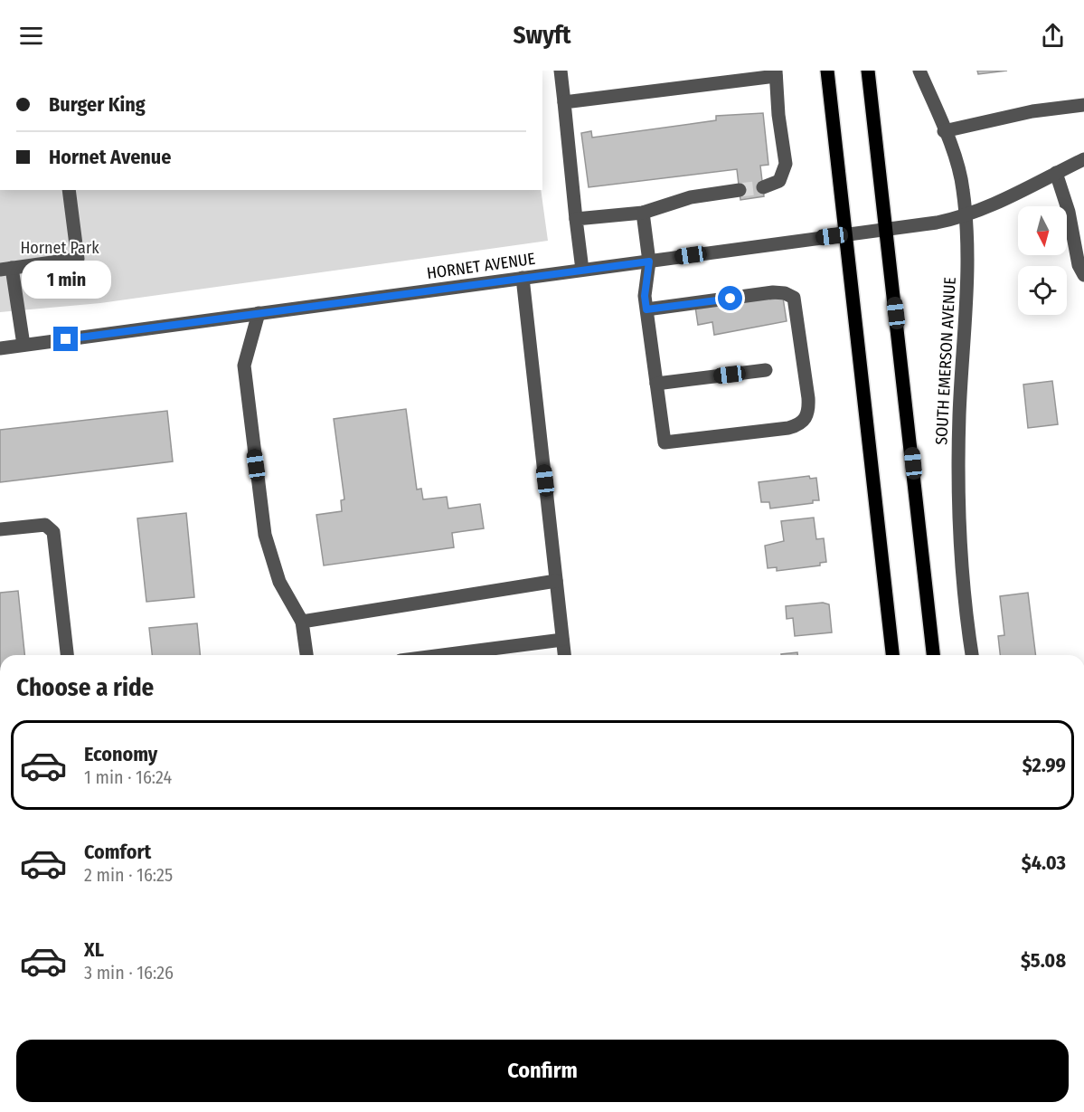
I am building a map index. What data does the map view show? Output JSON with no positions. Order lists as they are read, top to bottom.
{
  "streets": {
    "main road": ["SOUTH EMERSON AVENUE"],
    "street": ["HORNET AVENUE"]
  },
  "crossings": [
    ["HORNET AVENUE", "SOUTH EMERSON AVENUE"]
  ],
  "parks": ["Hornet Park"],
  "north": "bottom",
  "page": {
    "header": "Swyft",
    "banner": ["Burger King", "Hornet Avenue"],
    "bubble": "1 min",
    "heading": "Choose a ride",
    "list": [
      {
        "name": "Economy",
        "note": "1 min · 16:24",
        "value": "$2.99"
      },
      {
        "name": "Comfort",
        "note": "2 min · 16:25",
        "value": "$4.03"
      },
      {
        "name": "XL",
        "note": "3 min · 16:26",
        "value": "$5.08"
      }
    ],
    "buttons": "Confirm"
  }
}
